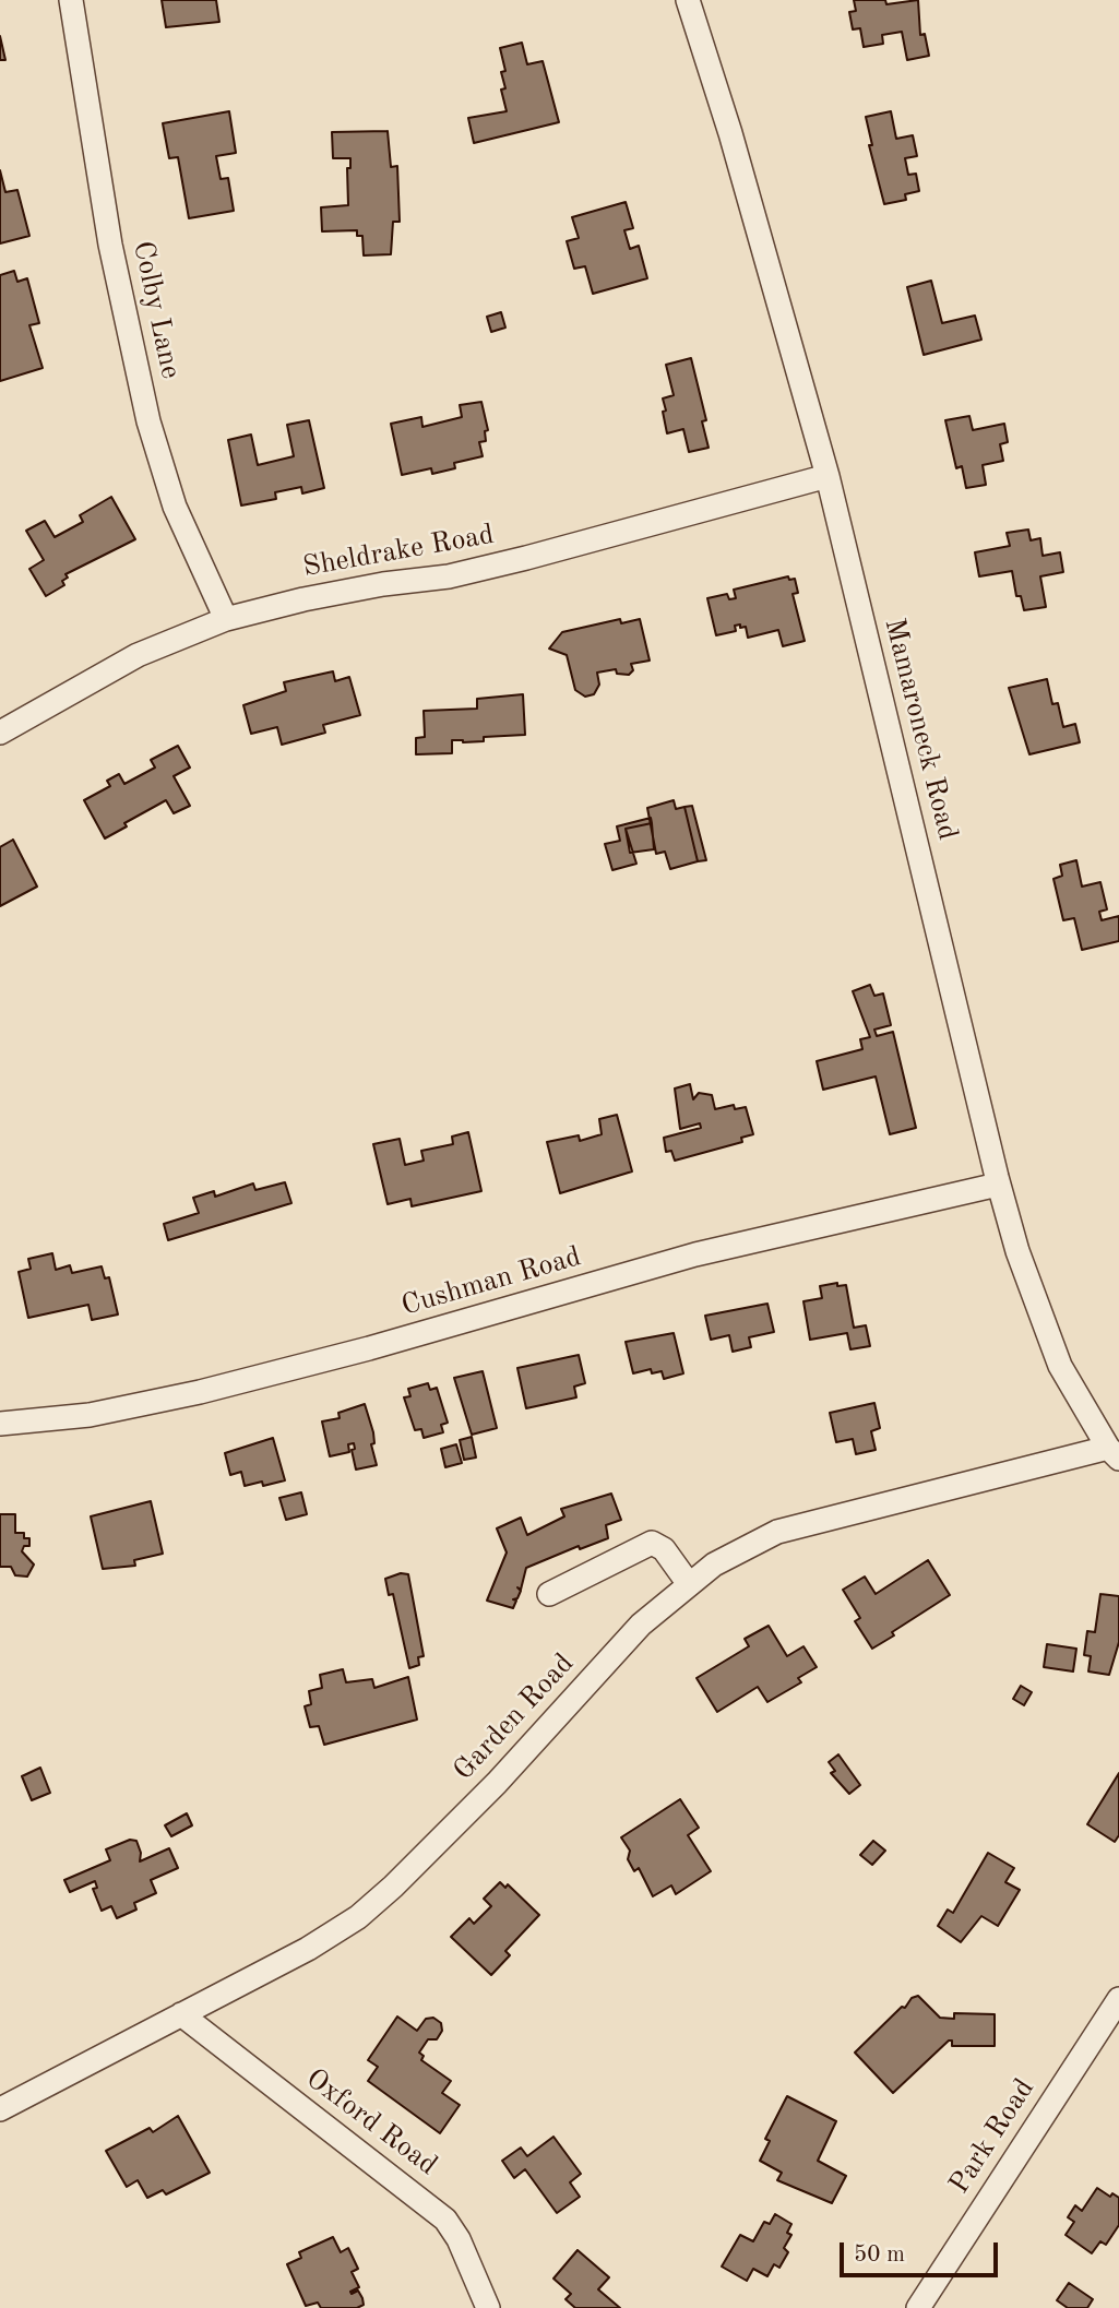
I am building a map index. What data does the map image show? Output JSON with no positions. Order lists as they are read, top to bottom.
{
  "streets": {
    "street": [
      "Colby Lane",
      "Sheldrake Road",
      "Mamaroneck Road",
      "Cushman Road",
      "Garden Road",
      "Oxford Road",
      "Park Road"
    ]
  },
  "crossings": [
    ["Colby Lane", "Sheldrake Road"],
    ["Sheldrake Road", "Mamaroneck Road"],
    ["Mamaroneck Road", "Cushman Road"],
    ["Mamaroneck Road", "Garden Road"],
    ["Garden Road", "Oxford Road"]
  ],
  "scale_bar": "50 m"
}
